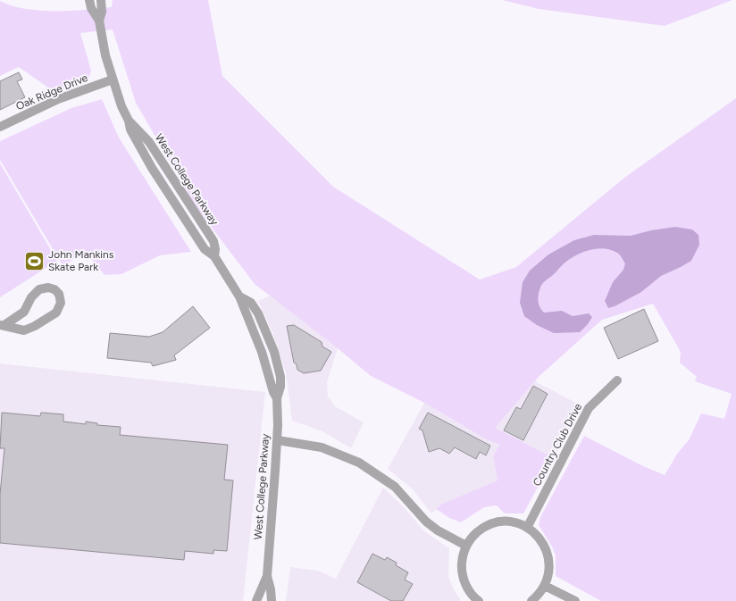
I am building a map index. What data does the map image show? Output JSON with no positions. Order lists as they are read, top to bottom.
{
  "streets": {
    "street": ["Oak Ridge Drive", "West College Parkway", "Country Club Drive"]
  },
  "crossings": [
    ["Oak Ridge Drive", "West College Parkway"]
  ],
  "places": {
    "sports": ["John Mankins Skate Park"]
  }
}
